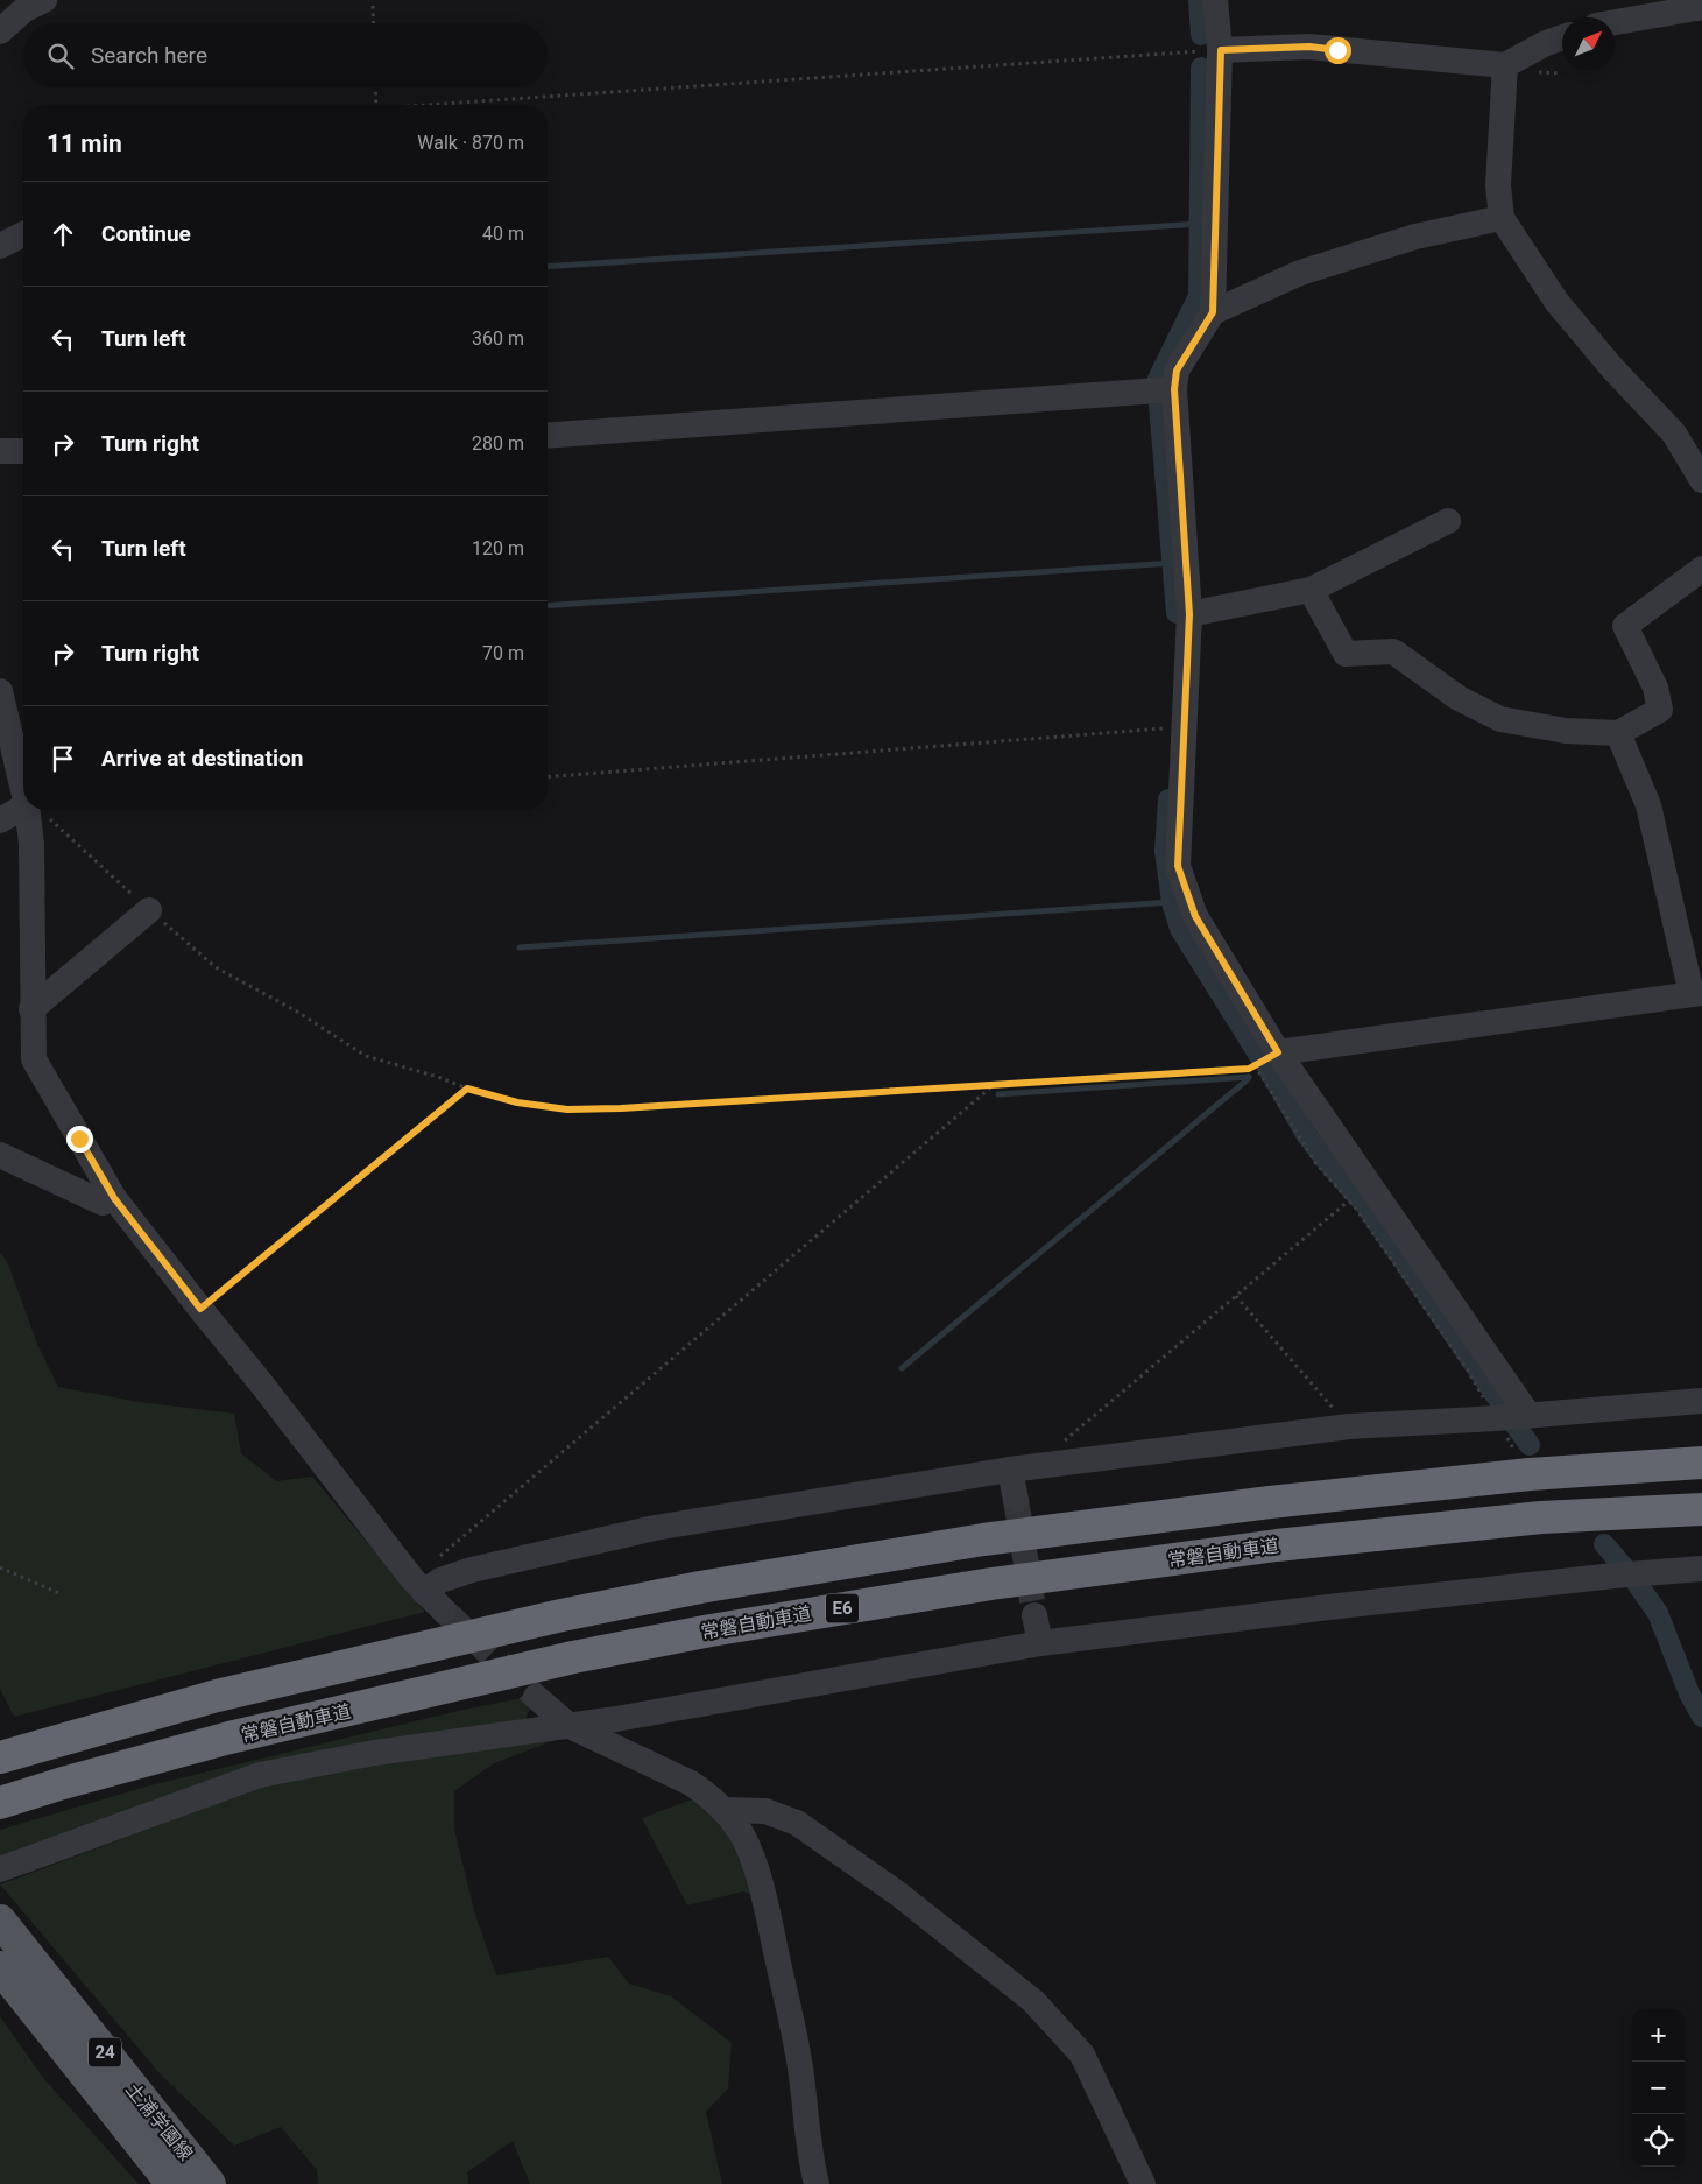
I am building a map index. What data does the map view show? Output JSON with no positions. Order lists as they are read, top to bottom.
{
  "streets": {
    "highway": ["常磐自動車道", "E6"],
    "main road": ["24", "土浦学園線"]
  },
  "north": "top right",
  "page": {
    "search": "Search here",
    "heading": ["11 min", "Walk · 870 m"],
    "list": [
      ["Continue", "40 m"],
      ["Turn left", "360 m"],
      ["Turn right", "280 m"],
      ["Turn left", "120 m"],
      ["Turn right", "70 m"],
      "Arrive at destination"
    ],
    "map_buttons": ["+", "−"]
  }
}
